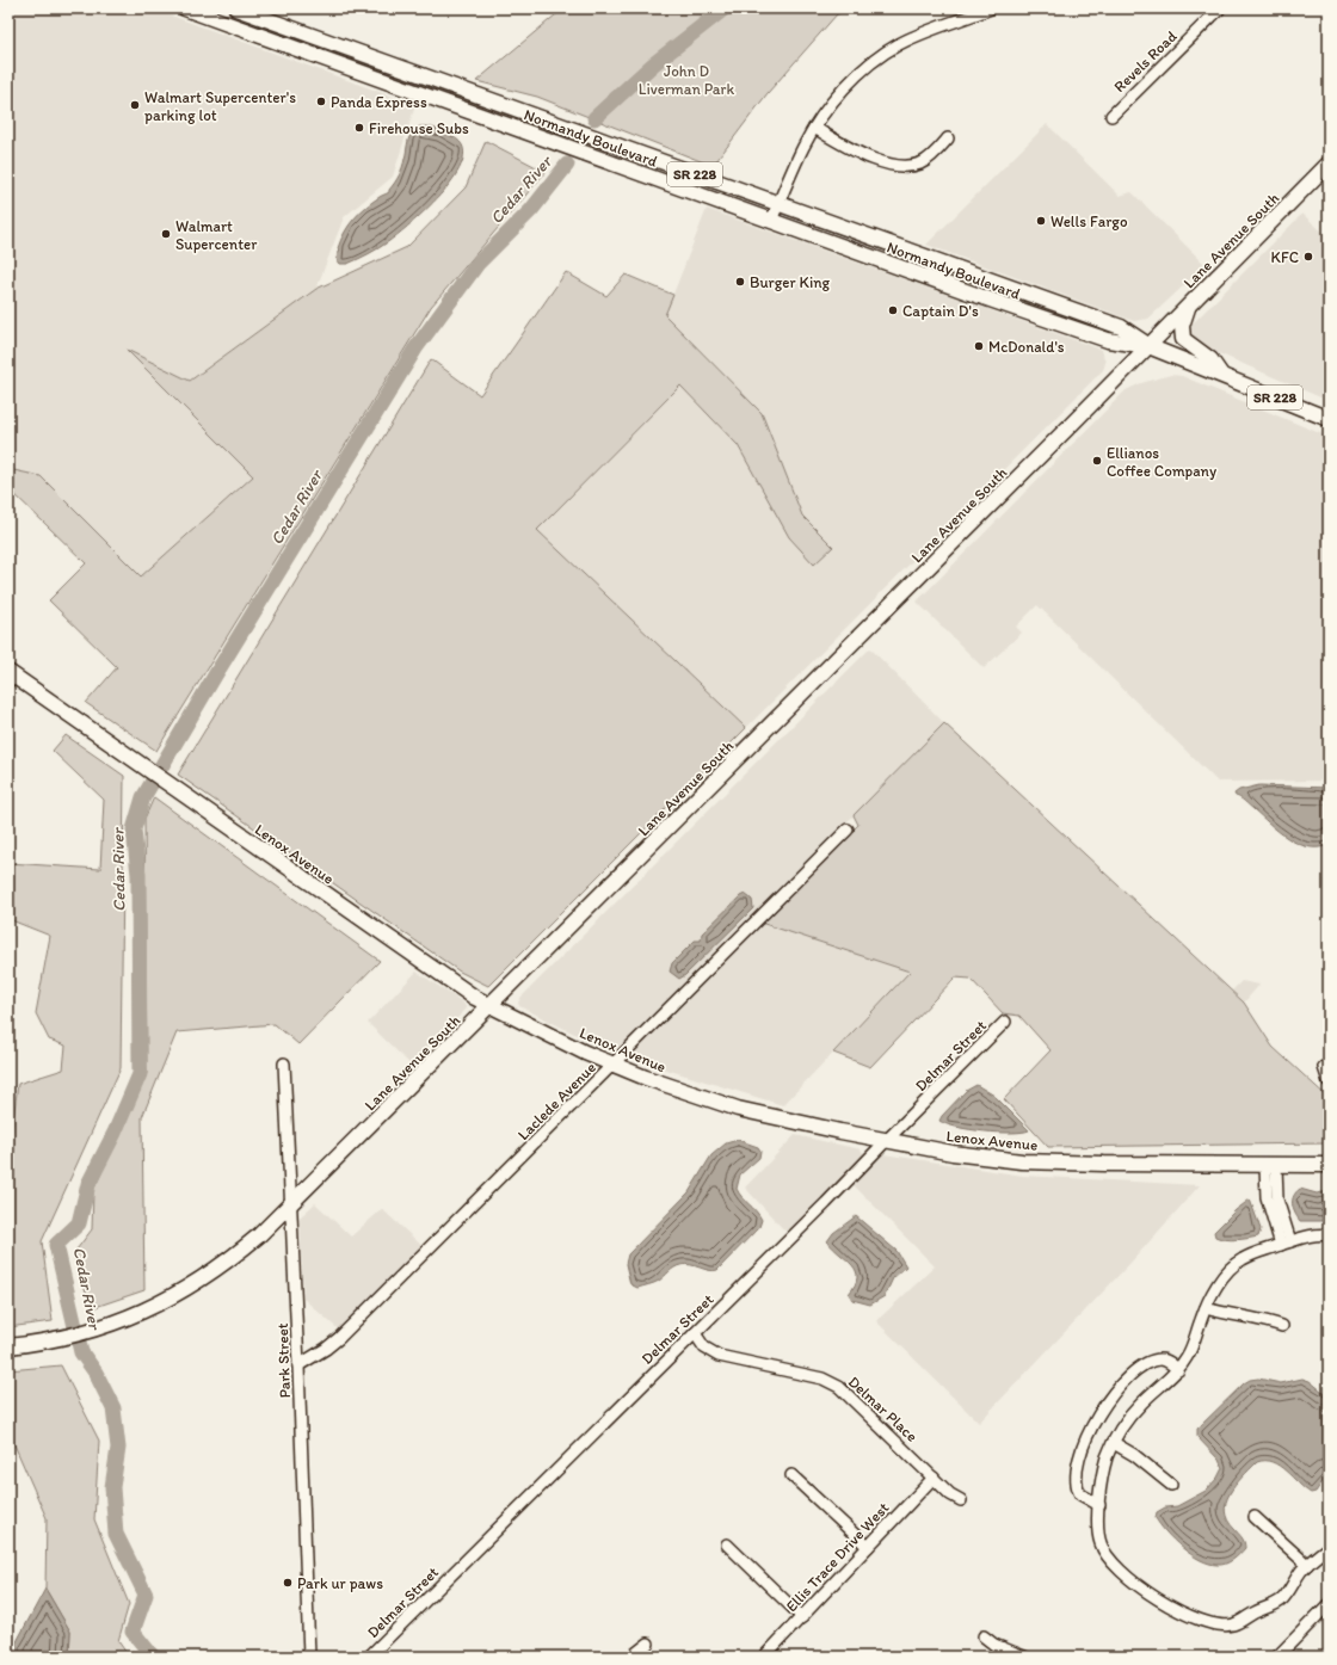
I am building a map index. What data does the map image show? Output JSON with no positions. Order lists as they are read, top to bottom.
{
  "streets": {
    "main road": [
      "Normandy Boulevard",
      "SR 228",
      "Lane Avenue South",
      "Lenox Avenue"
    ],
    "street": [
      "Revels Road",
      "Delmar Street",
      "Laclede Avenue",
      "Park Street",
      "Delmar Place",
      "Ellis Trace Drive West"
    ]
  },
  "crossings": [
    ["Normandy Boulevard", "Lane Avenue South"],
    ["Lane Avenue South", "Lenox Avenue"],
    ["Lane Avenue South", "Park Street"],
    ["Lenox Avenue", "Delmar Street"],
    ["Lenox Avenue", "Laclede Avenue"],
    ["Delmar Street", "Delmar Place"],
    ["Laclede Avenue", "Park Street"],
    ["Delmar Place", "Ellis Trace Drive West"]
  ],
  "water": ["Cedar River"],
  "parks": ["John D Liverman Park"],
  "places": [
    "Panda Express",
    "Walmart Supercenter's parking lot",
    "Firehouse Subs",
    "Wells Fargo",
    "Walmart Supercenter",
    "KFC",
    "Burger King",
    "Captain D's",
    "McDonald's",
    "Ellianos Coffee Company",
    "Park ur paws"
  ]
}
